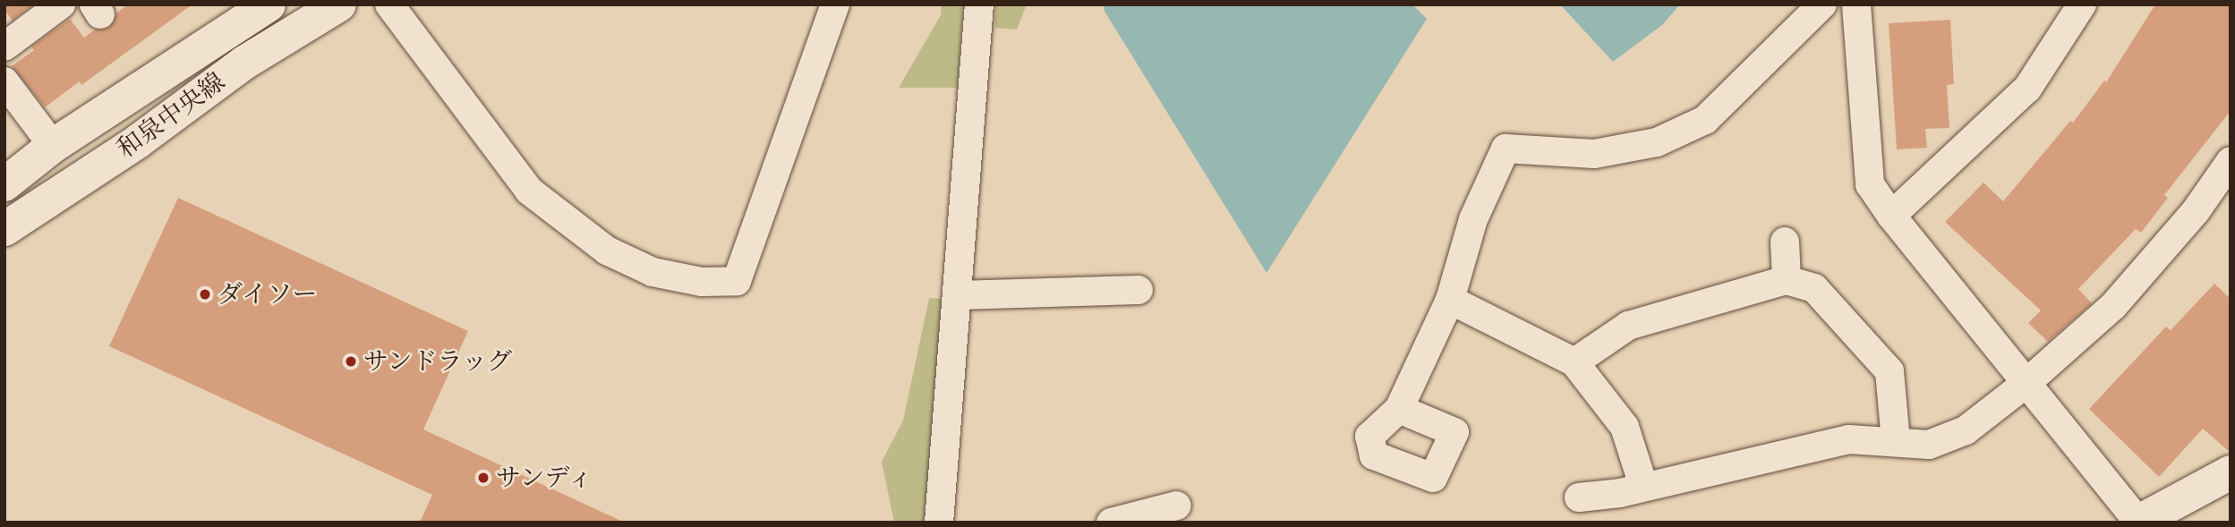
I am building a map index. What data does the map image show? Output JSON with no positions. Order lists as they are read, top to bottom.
{
  "streets": {
    "street": ["和泉中央線"]
  },
  "places": ["ダイソー", "サンドラッグ", "サンディ"]
}
